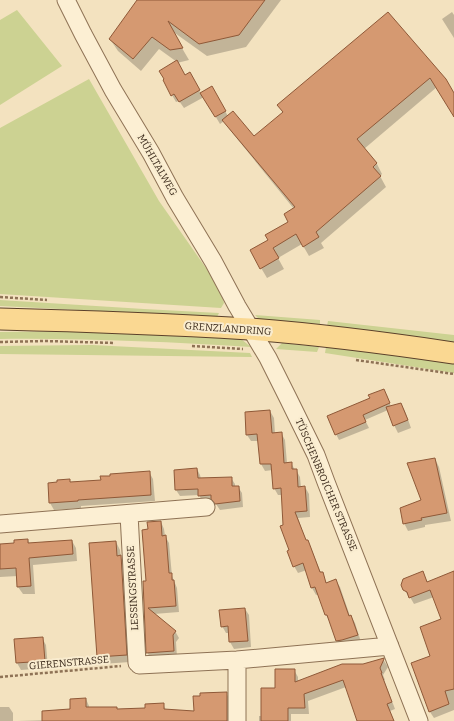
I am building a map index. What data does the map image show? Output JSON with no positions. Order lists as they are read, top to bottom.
{
  "streets": {
    "main road": ["GRENZLANDRING"],
    "street": ["MÜHLTALWEG", "TÜSCHENBROICHER STRASSE", "LESSINGSTRASSE"],
    "path": ["GIERENSTRASSE"]
  },
  "crossings": [
    ["MÜHLTALWEG", "GRENZLANDRING"],
    ["MÜHLTALWEG", "TÜSCHENBROICHER STRASSE"],
    ["GRENZLANDRING", "TÜSCHENBROICHER STRASSE"],
    ["LESSINGSTRASSE", "GIERENSTRASSE"]
  ]
}
